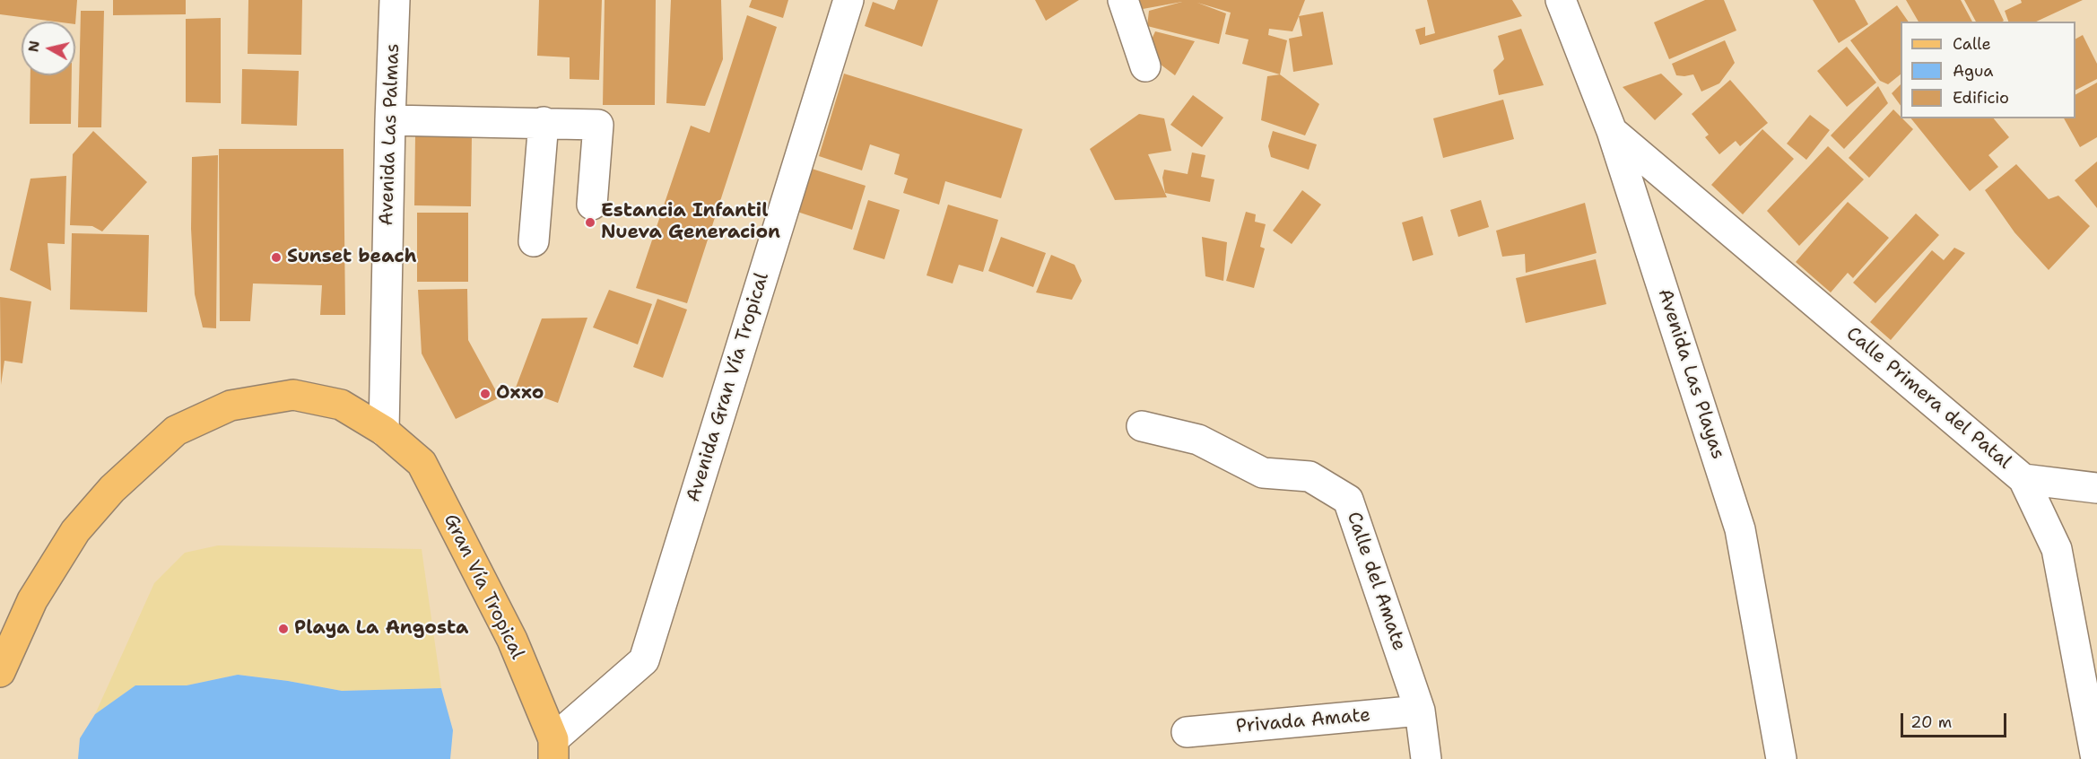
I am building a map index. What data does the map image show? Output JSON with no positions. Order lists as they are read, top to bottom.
{
  "streets": {
    "main road": ["Gran Vía Tropical"],
    "street": [
      "Avenida Las Palmas",
      "Avenida Las Playas",
      "Avenida Gran Vía Tropical",
      "Calle Primera del Patal",
      "Calle del Amate",
      "Privada Amate"
    ]
  },
  "crossings": [
    ["Avenida Las Palmas", "Gran Vía Tropical"],
    ["Avenida Las Playas", "Calle Primera del Patal"],
    ["Avenida Gran Vía Tropical", "Gran Vía Tropical"],
    ["Calle del Amate", "Privada Amate"]
  ],
  "places": [
    "Estancia Infantil Nueva Generacion",
    "Sunset beach",
    "Oxxo",
    "Playa La Angosta"
  ],
  "legend": ["Calle", "Agua", "Edificio"],
  "scale_bar": "20 m",
  "north": "left"
}
